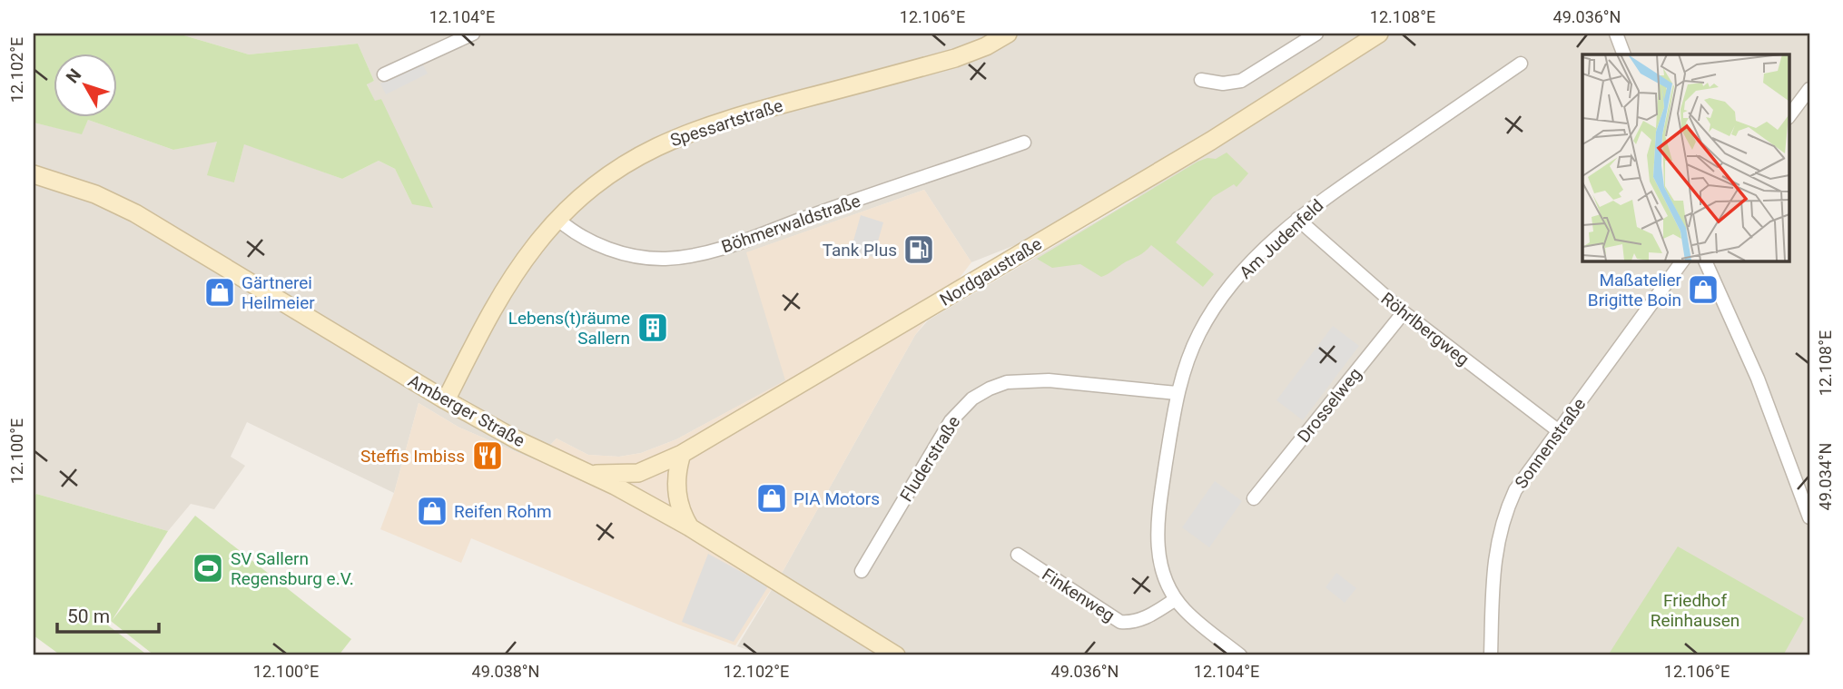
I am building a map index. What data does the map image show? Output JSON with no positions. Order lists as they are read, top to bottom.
{
  "streets": {
    "main road": ["Spessartstraße", "Nordgaustraße", "Amberger Straße"],
    "street": [
      "Böhmerwaldstraße",
      "Am Judenfeld",
      "Röhrlbergweg",
      "Drosselweg",
      "Sonnenstraße",
      "Fluderstraße",
      "Finkenweg"
    ]
  },
  "crossings": [
    ["Spessartstraße", "Böhmerwaldstraße"],
    ["Spessartstraße", "Amberger Straße"],
    ["Am Judenfeld", "Röhrlbergweg"],
    ["Am Judenfeld", "Fluderstraße"],
    ["Am Judenfeld", "Finkenweg"],
    ["Nordgaustraße", "Amberger Straße"],
    ["Röhrlbergweg", "Drosselweg"],
    ["Röhrlbergweg", "Sonnenstraße"]
  ],
  "parks": ["Friedhof Reinhausen"],
  "places": {
    "fuel station": ["Tank Plus"],
    "shop": [
      "Maßatelier Brigitte Boin",
      "Gärtnerei Heilmeier",
      "PIA Motors",
      "Reifen Rohm"
    ],
    "building": ["Lebens(t)räume Sallern"],
    "restaurant": ["Steffis Imbiss"],
    "sports": ["SV Sallern Regensburg e.V."]
  },
  "scale_bar": "50 m",
  "north": "top left",
  "coordinates": [
    "12.104°E",
    "12.106°E",
    "12.108°E",
    "49.036°N",
    "12.102°E",
    "12.100°E",
    "49.034°N",
    "49.038°N"
  ]
}
